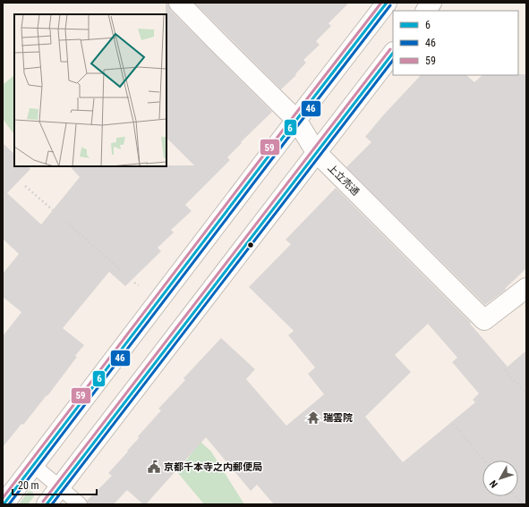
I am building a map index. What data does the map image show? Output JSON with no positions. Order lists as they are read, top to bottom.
{
  "streets": {
    "main road": ["上立売通"]
  },
  "places": {
    "temple": ["瑞雲院"],
    "public building": ["京都千本寺之内郵便局"]
  },
  "lines": ["transit line 6", "transit line 59", "transit line 46"],
  "legend": ["6", "46", "59"],
  "scale_bar": "20 m",
  "north": "bottom left"
}
